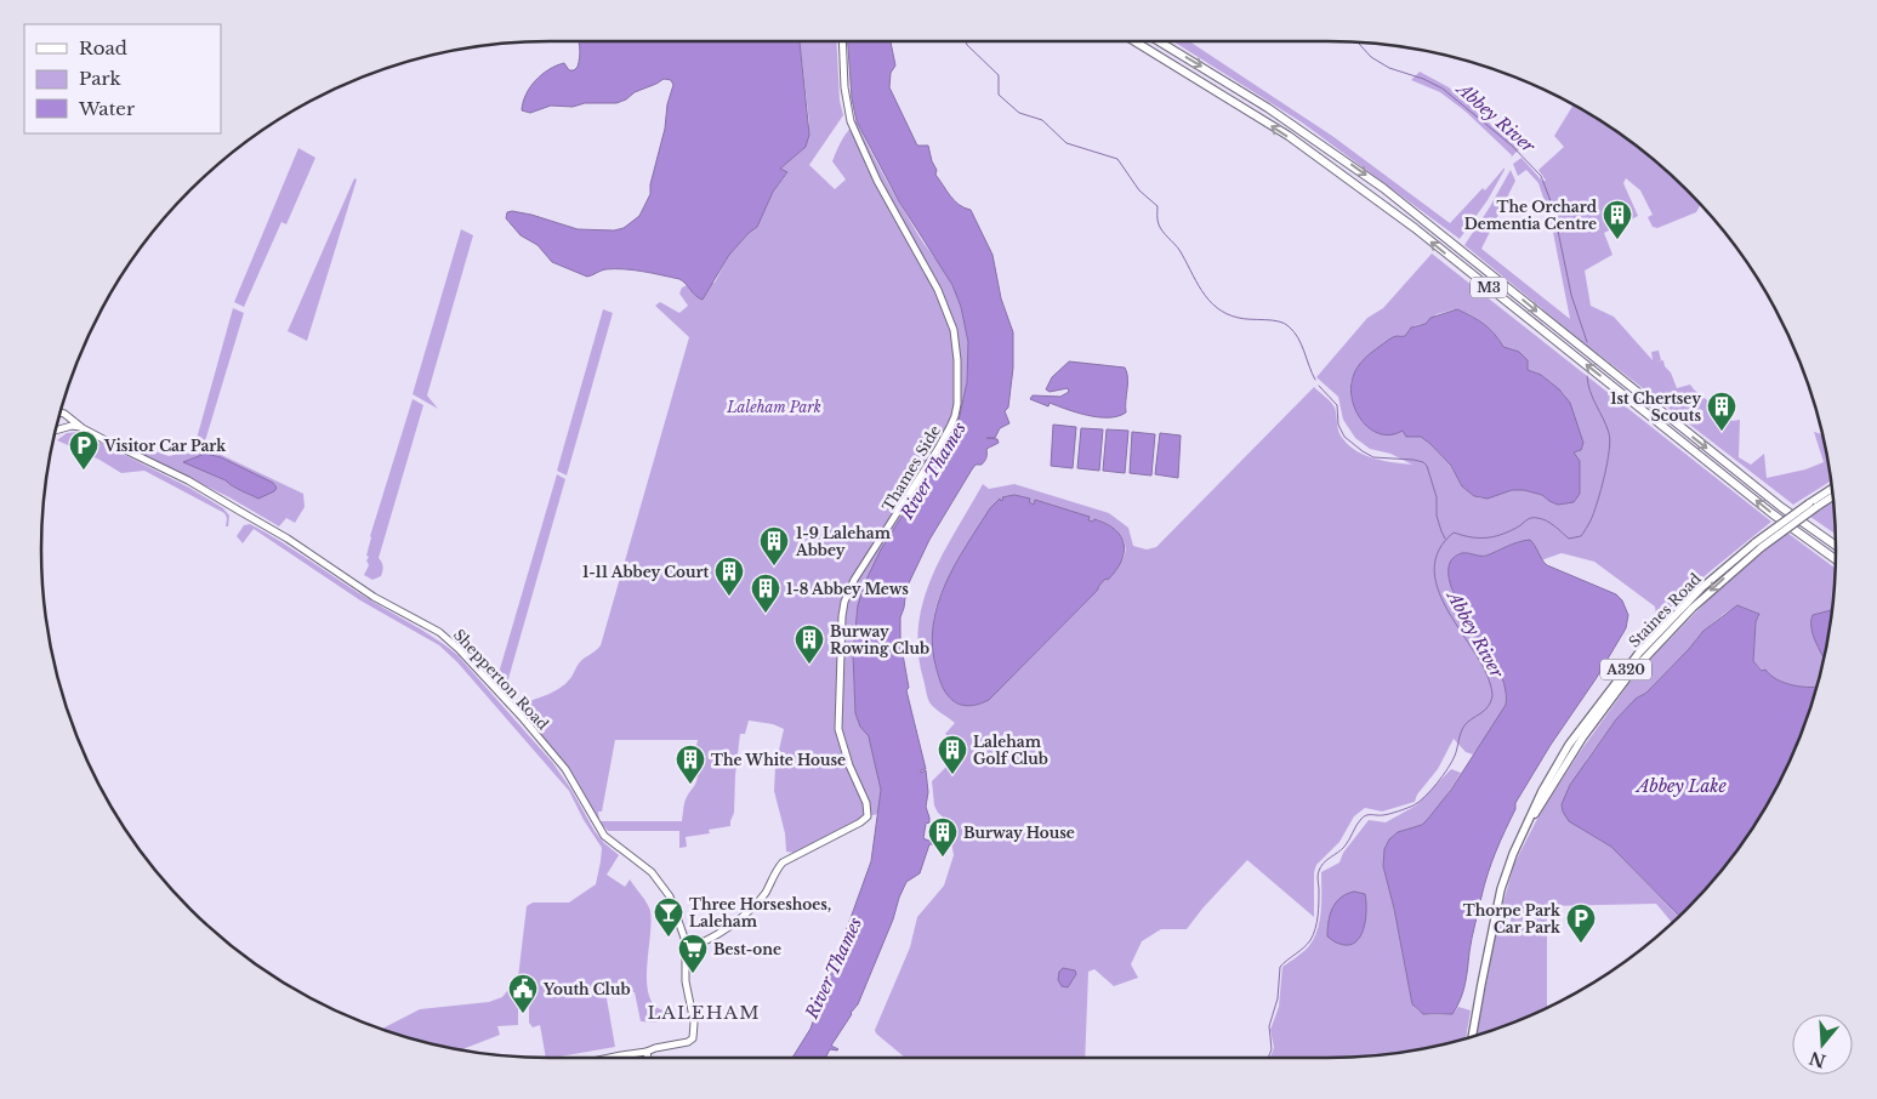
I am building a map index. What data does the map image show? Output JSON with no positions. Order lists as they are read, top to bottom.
{
  "streets": {
    "highway": ["M3"],
    "main road": [
      "Thames Side",
      "Staines Road",
      "A320",
      "Shepperton Road"
    ]
  },
  "crossings": [
    ["Thames Side", "Shepperton Road"]
  ],
  "districts": ["LALEHAM"],
  "water": ["Abbey River", "River Thames", "Abbey Lake"],
  "parks": ["Laleham Park"],
  "places": {
    "building": [
      "The Orchard Dementia Centre",
      "1st Chertsey Scouts",
      "1-9 Laleham Abbey",
      "1-11 Abbey Court",
      "1-8 Abbey Mews",
      "Burway Rowing Club",
      "Laleham Golf Club",
      "The White House",
      "Burway House"
    ],
    "parking": ["Visitor Car Park", "Thorpe Park Car Park"],
    "bar": ["Three Horseshoes, Laleham"],
    "supermarket": ["Best-one"],
    "public building": ["Youth Club"]
  },
  "legend": ["Road", "Park", "Water"],
  "north": "bottom"
}
